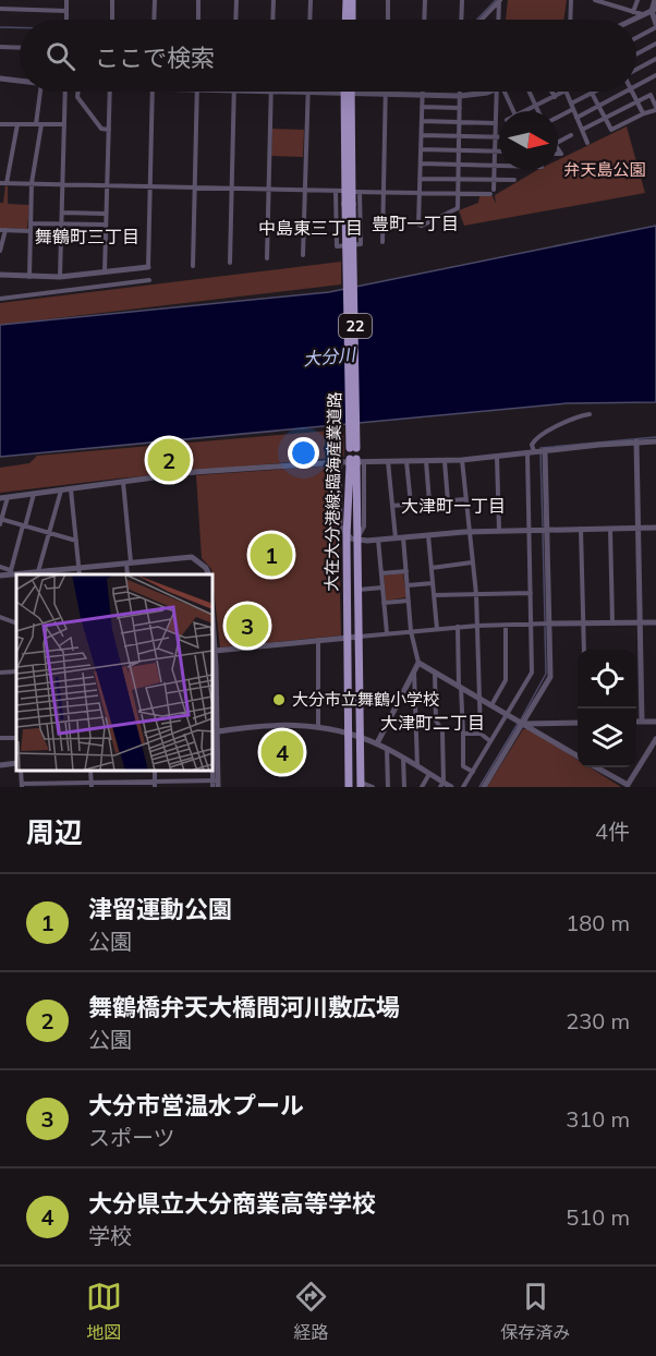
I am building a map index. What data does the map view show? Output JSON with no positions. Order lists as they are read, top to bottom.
{
  "streets": {
    "main road": ["22", "大在大分港線;臨海産業道路"]
  },
  "districts": [
    "豊町一丁目",
    "中島東三丁目",
    "舞鶴町三丁目",
    "大津町一丁目",
    "大津町二丁目"
  ],
  "water": ["大分川"],
  "parks": ["弁天島公園"],
  "places": ["大分市立舞鶴小学校"],
  "north": "right",
  "page": {
    "search": "ここで検索",
    "pins": [
      "2",
      "1",
      "3",
      "4"
    ],
    "heading": ["周辺", "4件"],
    "list": [
      {
        "mark": "1",
        "name": "津留運動公園",
        "note": "公園",
        "value": "180 m"
      },
      {
        "mark": "2",
        "name": "舞鶴橋弁天大橋間河川敷広場",
        "note": "公園",
        "value": "230 m"
      },
      {
        "mark": "3",
        "name": "大分市営温水プール",
        "note": "スポーツ",
        "value": "310 m"
      },
      {
        "mark": "4",
        "name": "大分県立大分商業高等学校",
        "note": "学校",
        "value": "510 m"
      }
    ],
    "nav": ["地図", "経路", "保存済み"]
  }
}
